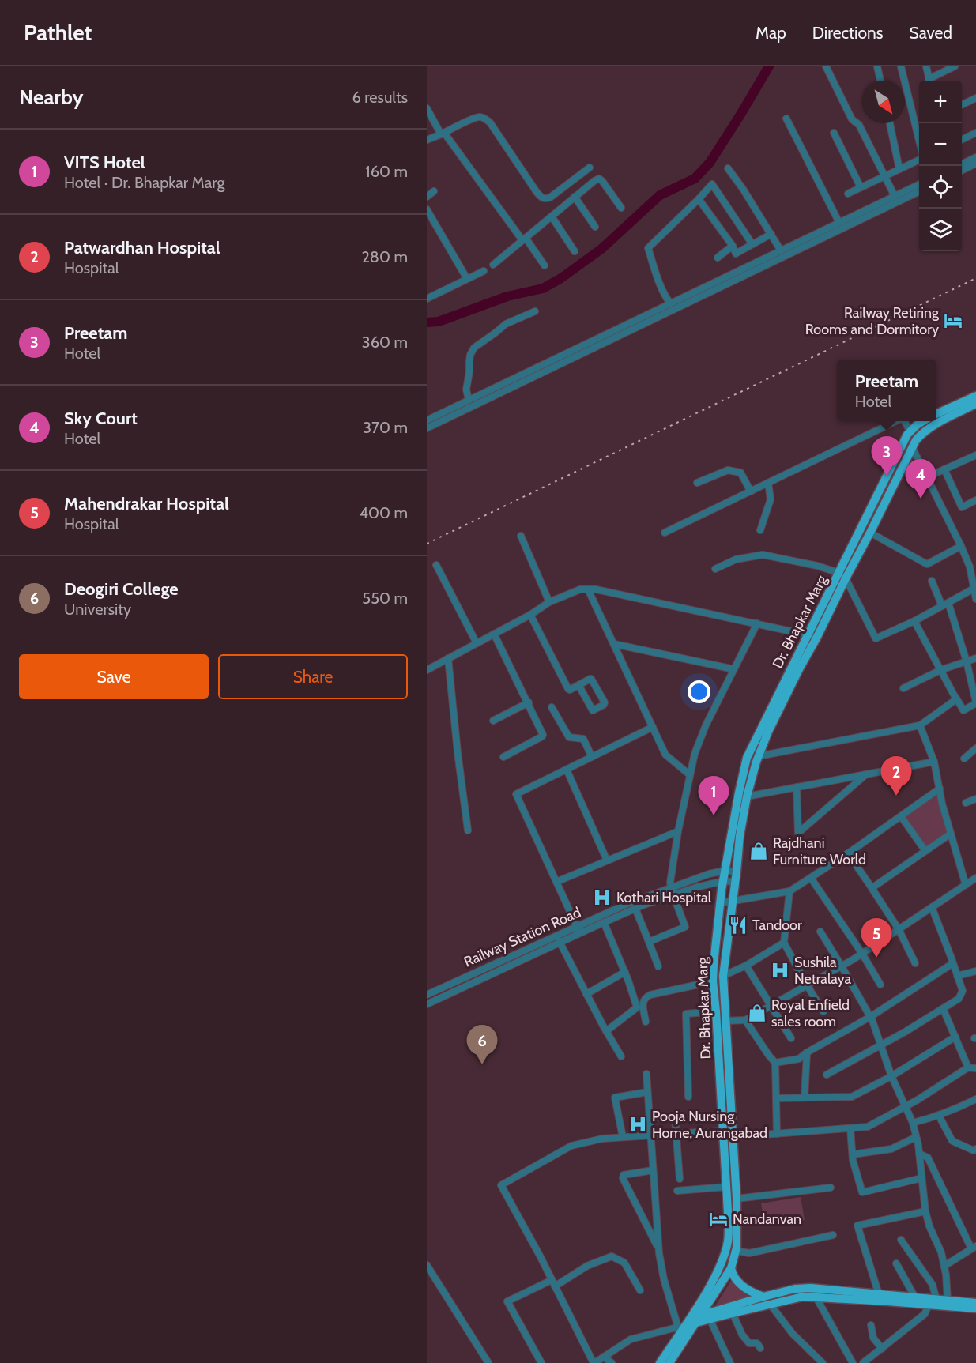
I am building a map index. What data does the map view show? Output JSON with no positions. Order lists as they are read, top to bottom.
{
  "streets": {
    "main road": ["Dr. Bhapkar Marg"],
    "street": ["Railway Station Road"]
  },
  "crossings": [
    ["Dr. Bhapkar Marg", "Railway Station Road"]
  ],
  "places": {
    "hotel": ["Railway Retiring Rooms and Dormitory", "Nandanvan"],
    "shop": ["Rajdhani Furniture World", "Royal Enfield sales room"],
    "hospital": ["Kothari Hospital", "Sushila Netralaya", "Pooja Nursing Home, Aurangabad"],
    "restaurant": ["Tandoor"]
  },
  "north": "bottom right",
  "page": {
    "header": "Pathlet",
    "nav": ["Map", "Directions", "Saved"],
    "heading": ["Nearby", "6 results"],
    "map_buttons": ["+", "−"],
    "list": [
      {
        "mark": "1",
        "name": "VITS Hotel",
        "note": "Hotel · Dr. Bhapkar Marg",
        "value": "160 m"
      },
      {
        "mark": "2",
        "name": "Patwardhan Hospital",
        "note": "Hospital",
        "value": "280 m"
      },
      {
        "mark": "3",
        "name": "Preetam",
        "note": "Hotel",
        "value": "360 m"
      },
      {
        "mark": "4",
        "name": "Sky Court",
        "note": "Hotel",
        "value": "370 m"
      },
      {
        "mark": "5",
        "name": "Mahendrakar Hospital",
        "note": "Hospital",
        "value": "400 m"
      },
      {
        "mark": "6",
        "name": "Deogiri College",
        "note": "University",
        "value": "550 m"
      }
    ],
    "popup": ["Preetam", "Hotel"],
    "pins": [
      "3",
      "4",
      "2",
      "1",
      "5",
      "6"
    ],
    "buttons": ["Save", "Share"]
  }
}
